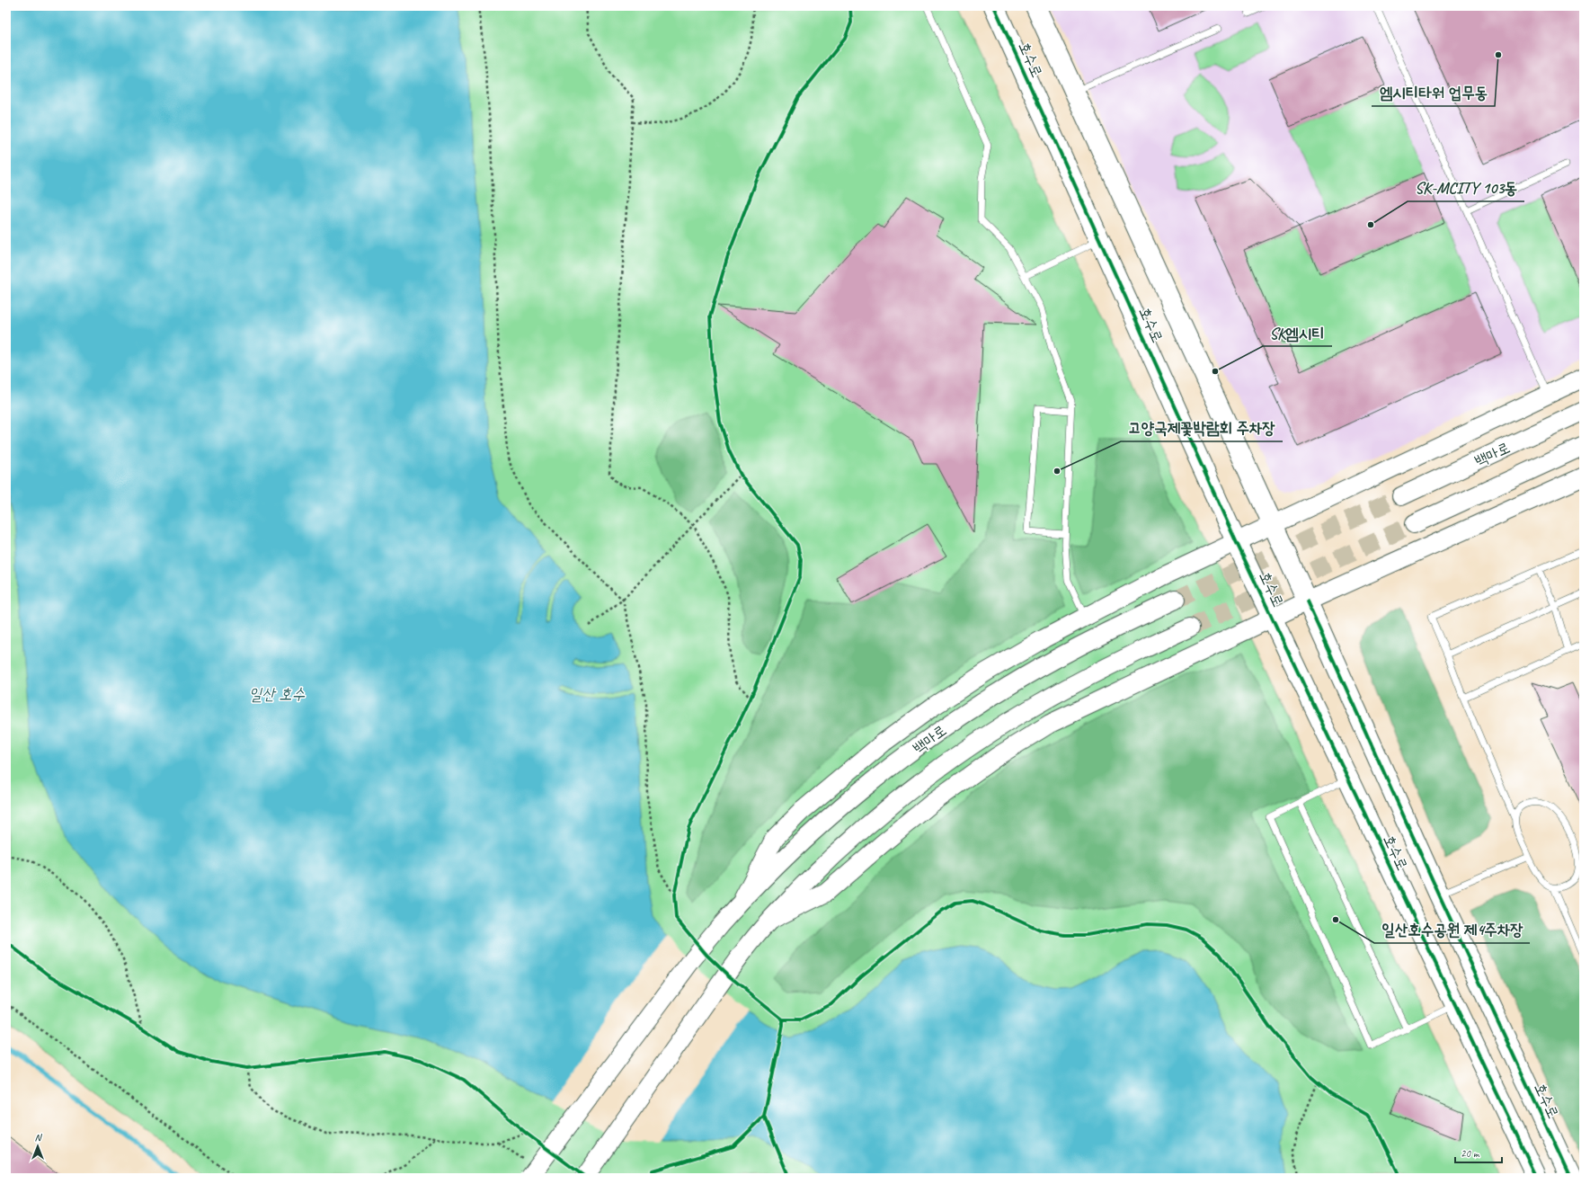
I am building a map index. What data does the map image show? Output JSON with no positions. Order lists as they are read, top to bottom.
{
  "streets": {
    "main road": ["호수로", "백마로"]
  },
  "water": ["일산 호수"],
  "places": [
    "엠시티타워 업무동",
    "SK-MCITY 103동",
    "SK엠시티",
    "고양국제꽃박람회 주차장",
    "일산호수공원 제4주차장"
  ],
  "scale_bar": "20 m",
  "north": "top"
}
